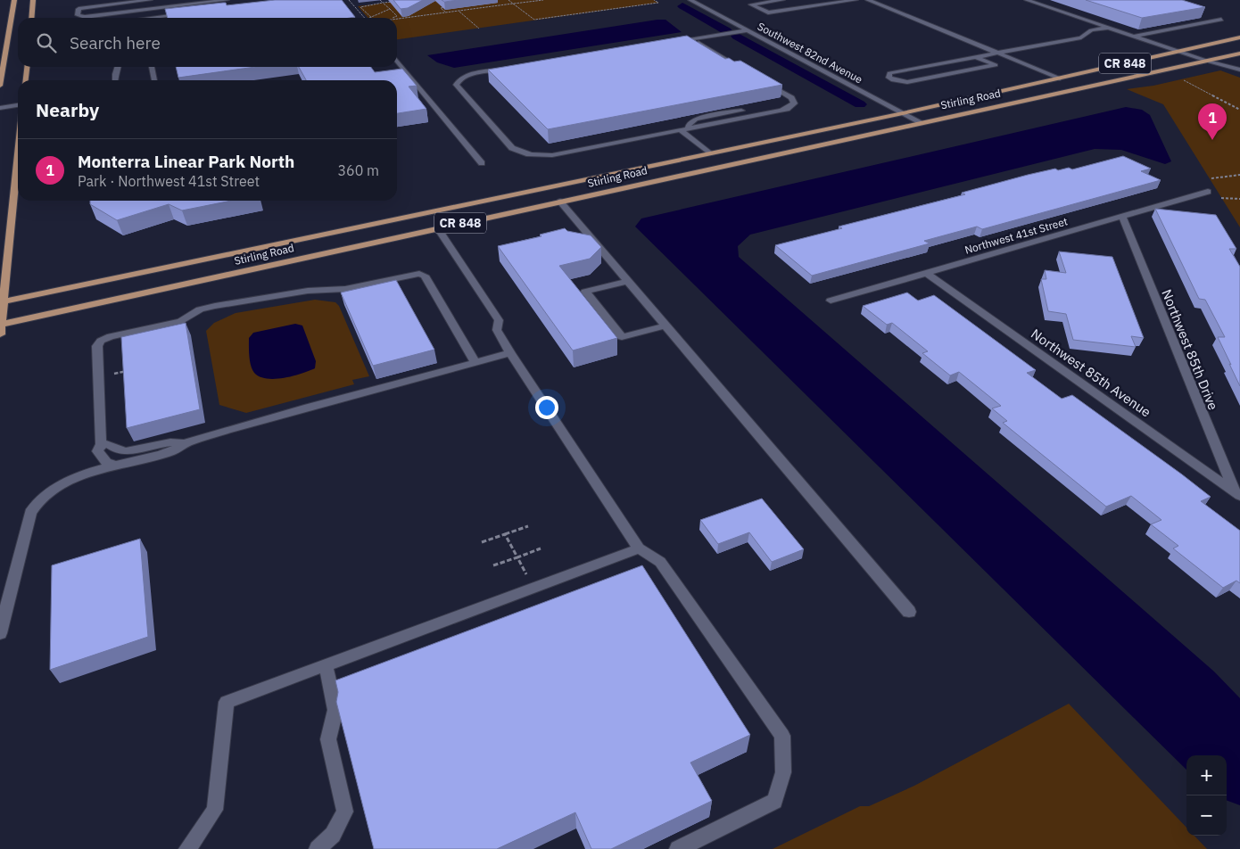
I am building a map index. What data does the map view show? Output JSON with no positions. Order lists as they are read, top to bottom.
{
  "streets": {
    "main road": ["CR 848", "Stirling Road"],
    "street": [
      "Southwest 82nd Avenue",
      "Northwest 41st Street",
      "Northwest 85th Drive",
      "Northwest 85th Avenue"
    ]
  },
  "crossings": [
    ["Southwest 82nd Avenue", "Stirling Road"],
    ["Northwest 41st Street", "Northwest 85th Drive"],
    ["Northwest 41st Street", "Northwest 85th Avenue"],
    ["Northwest 85th Drive", "Northwest 85th Avenue"]
  ],
  "page": {
    "search": "Search here",
    "heading": "Nearby",
    "pins": "1",
    "list": [
      {
        "mark": "1",
        "name": "Monterra Linear Park North",
        "note": "Park · Northwest 41st Street",
        "value": "360 m"
      }
    ],
    "map_buttons": ["+", "−"]
  }
}
